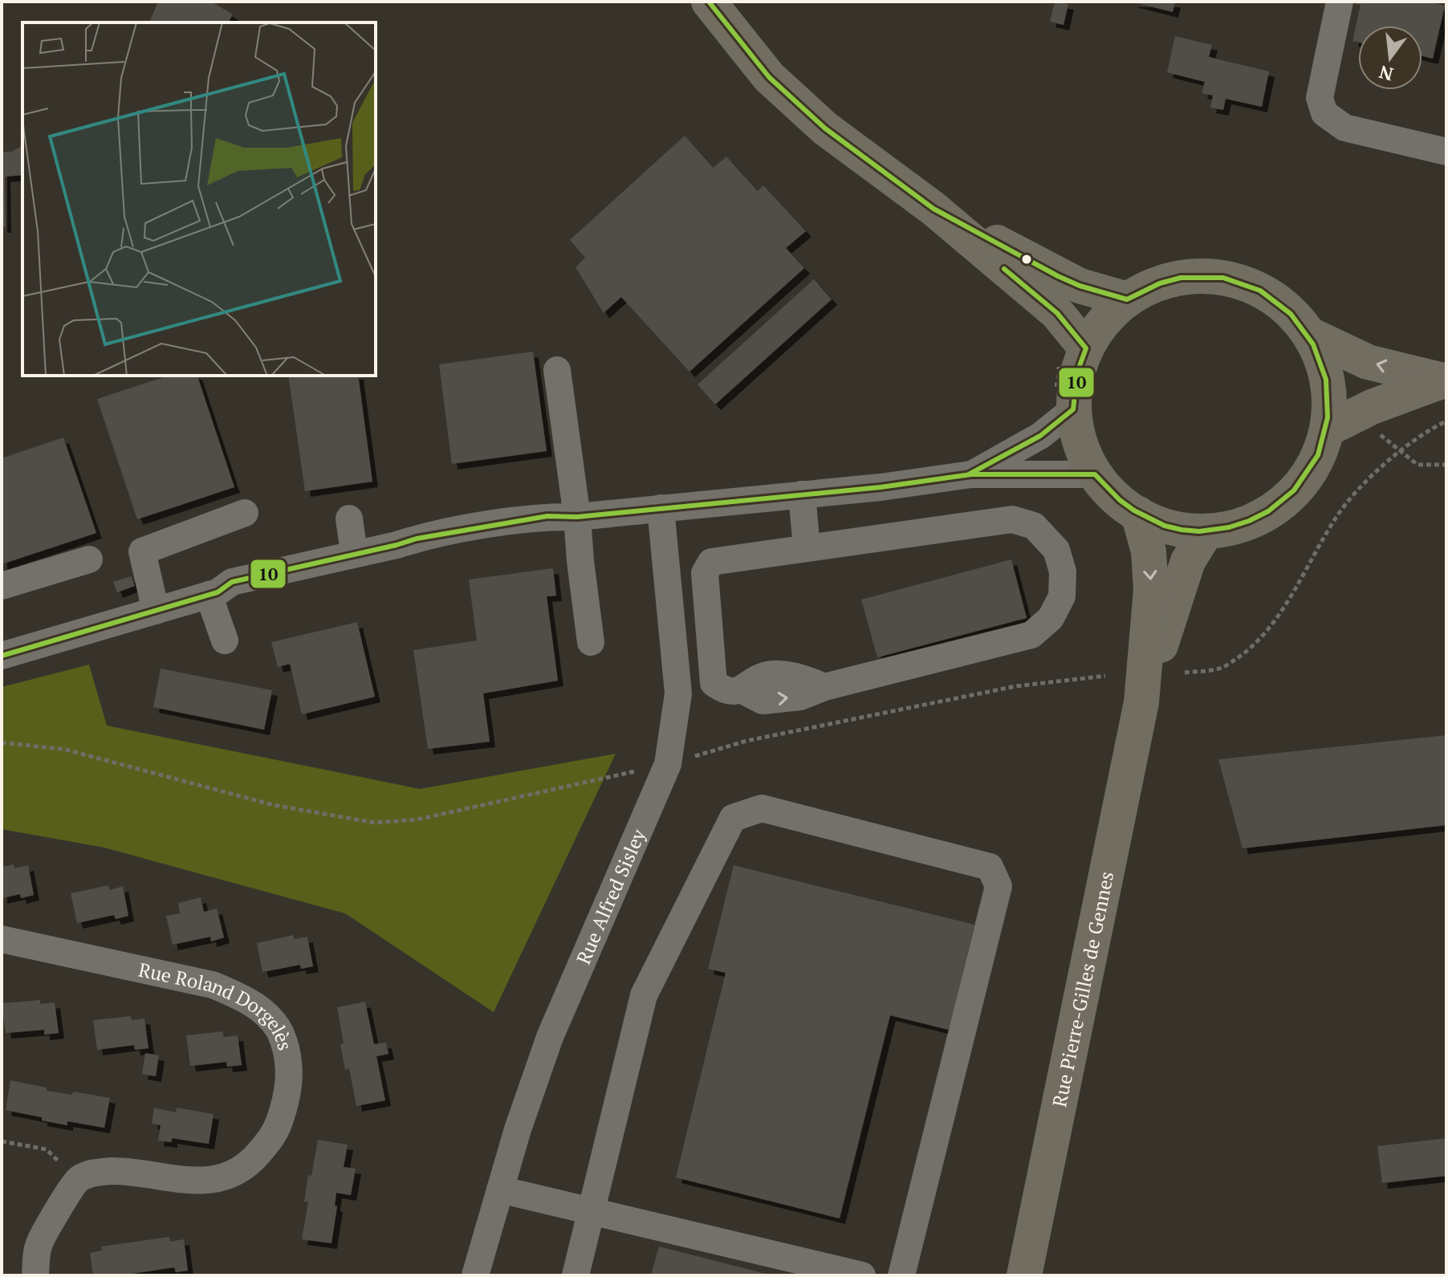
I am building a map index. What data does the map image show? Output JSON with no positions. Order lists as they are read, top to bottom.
{
  "streets": {
    "main road": ["Rue Pierre-Gilles de Gennes"],
    "street": ["Rue Alfred Sisley", "Rue Roland Dorgelès"]
  },
  "lines": ["transit line 10"],
  "north": "bottom"
}
